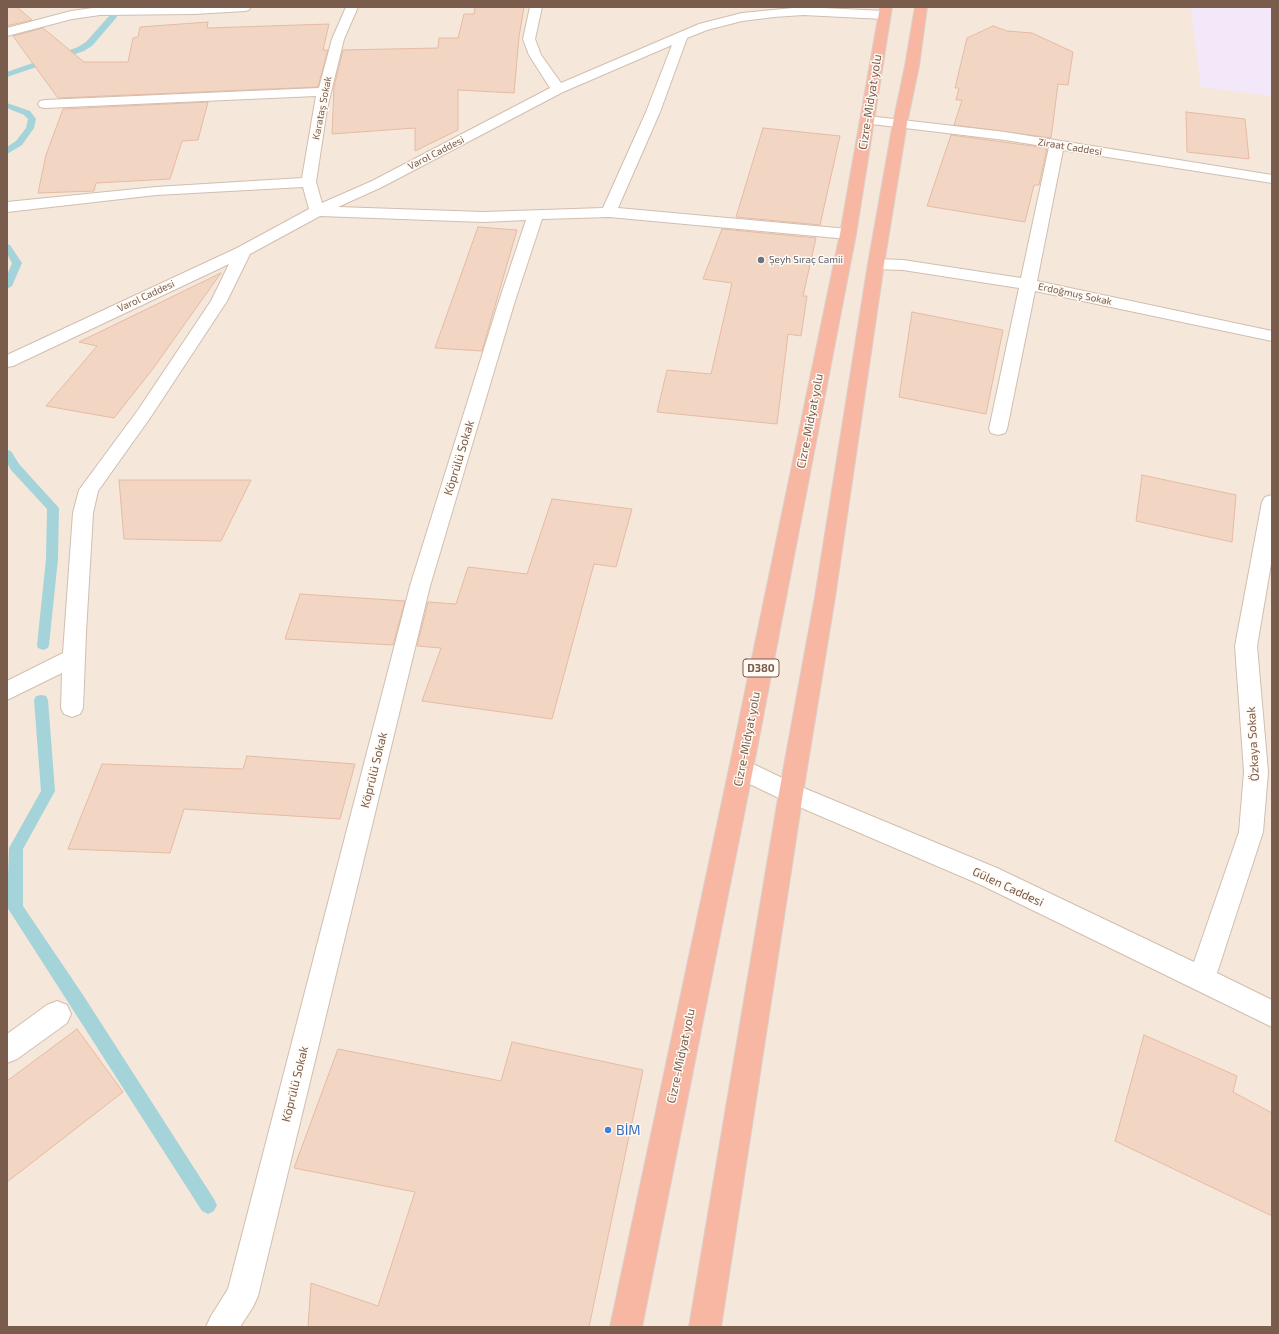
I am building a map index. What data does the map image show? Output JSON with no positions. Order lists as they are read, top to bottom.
{
  "streets": {
    "highway": ["Cizre-Midyat yolu", "D380"],
    "street": [
      "Karataş Sokak",
      "Ziraat Caddesi",
      "Varol Caddesi",
      "Erdoğmuş Sokak",
      "Köprülü Sokak",
      "Özkaya Sokak",
      "Gülen Caddesi"
    ]
  },
  "crossings": [
    ["Cizre-Midyat yolu", "Ziraat Caddesi"],
    ["Cizre-Midyat yolu", "Varol Caddesi"],
    ["Cizre-Midyat yolu", "Gülen Caddesi"],
    ["Karataş Sokak", "Varol Caddesi"],
    ["Özkaya Sokak", "Gülen Caddesi"]
  ],
  "places": ["Şeyh Sıraç Camii", "BİM"]
}
